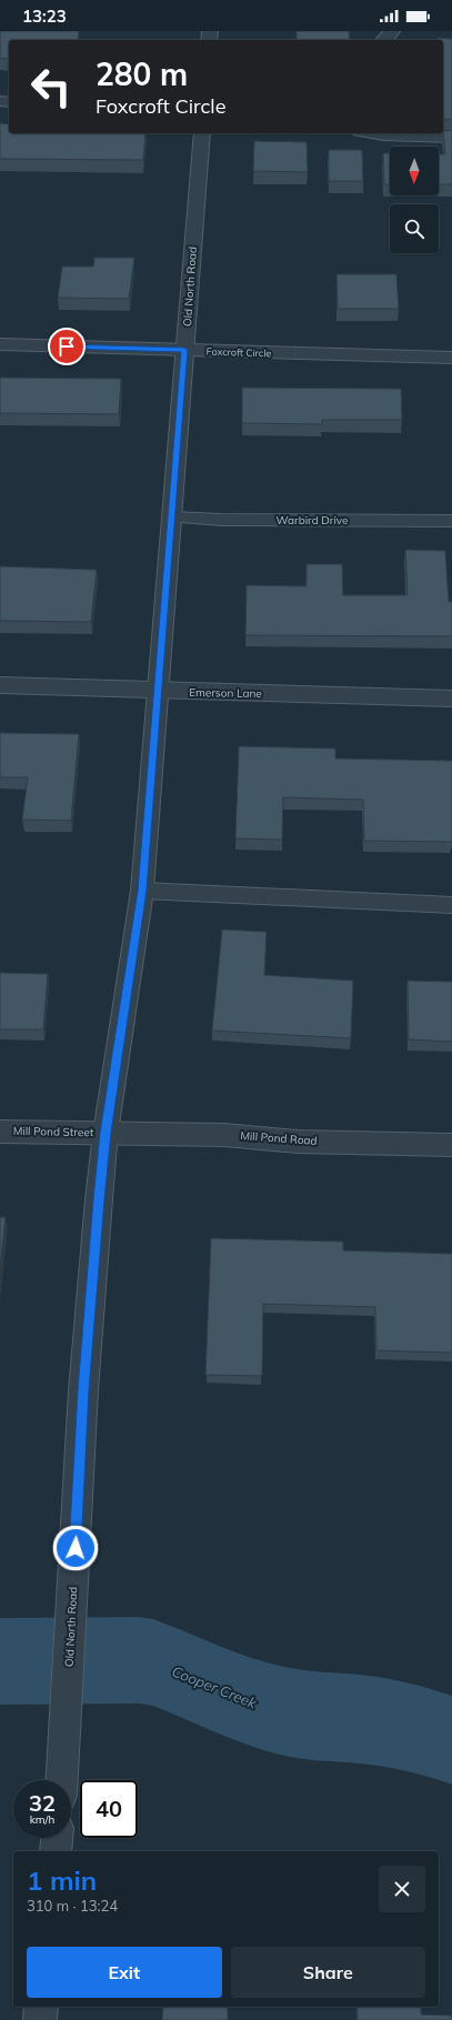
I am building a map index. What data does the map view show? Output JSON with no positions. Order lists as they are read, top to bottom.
{
  "streets": {
    "street": [
      "Old North Road",
      "Foxcroft Circle",
      "Emerson Lane",
      "Mill Pond Street",
      "Mill Pond Road"
    ],
    "lane": ["Warbird Drive"]
  },
  "crossings": [
    ["Old North Road", "Foxcroft Circle"],
    ["Old North Road", "Warbird Drive"],
    ["Old North Road", "Emerson Lane"],
    ["Old North Road", "Mill Pond Street"],
    ["Old North Road", "Mill Pond Road"],
    ["Mill Pond Street", "Mill Pond Road"]
  ],
  "water": ["Cooper Creek"],
  "north": "bottom",
  "page": {
    "status": "13:23",
    "turn": ["280 m", "Foxcroft Circle"],
    "speed": "32 km/h",
    "limit": "40",
    "heading": ["1 min", "310 m · 13:24"],
    "buttons": ["Exit", "Share"]
  }
}
